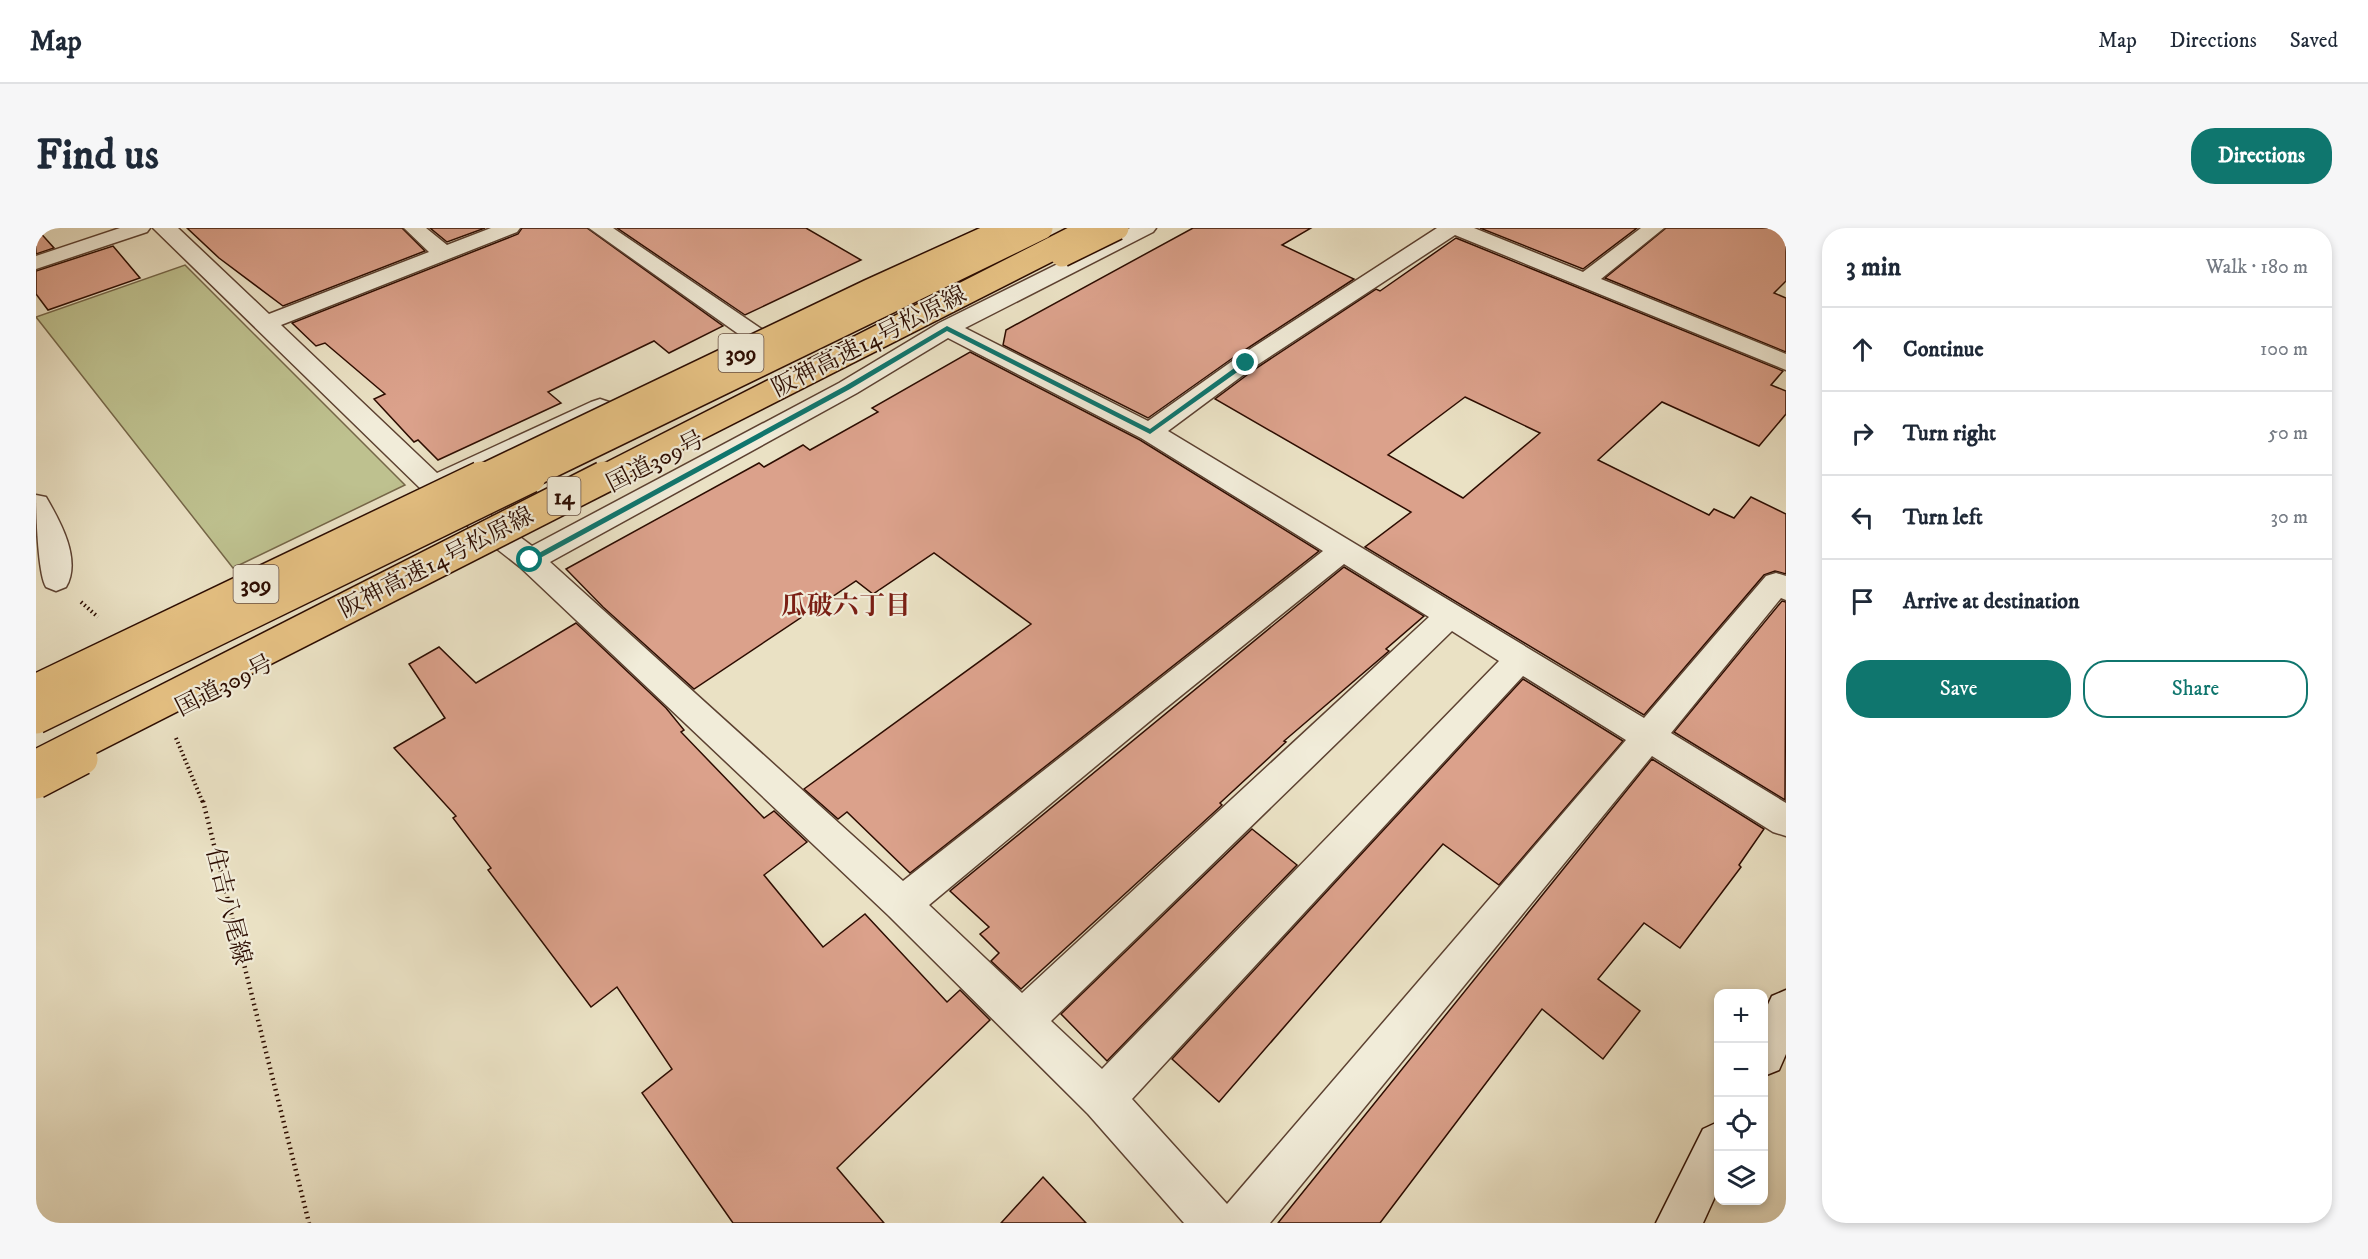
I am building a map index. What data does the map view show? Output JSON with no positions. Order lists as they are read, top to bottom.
{
  "streets": {
    "highway": [
      "阪神高速14号松原線",
      "309",
      "国道309号",
      "14"
    ],
    "path": ["住吉八尾線"]
  },
  "districts": ["瓜破六丁目"],
  "page": {
    "header": "Map",
    "nav": ["Map", "Directions", "Saved"],
    "buttons": [
      "Directions",
      ["Save", "Share"]
    ],
    "title": "Find us",
    "heading": ["3 min", "Walk · 180 m"],
    "list": [
      ["Continue", "100 m"],
      ["Turn right", "50 m"],
      ["Turn left", "30 m"],
      "Arrive at destination"
    ],
    "map_buttons": ["+", "−"]
  }
}
